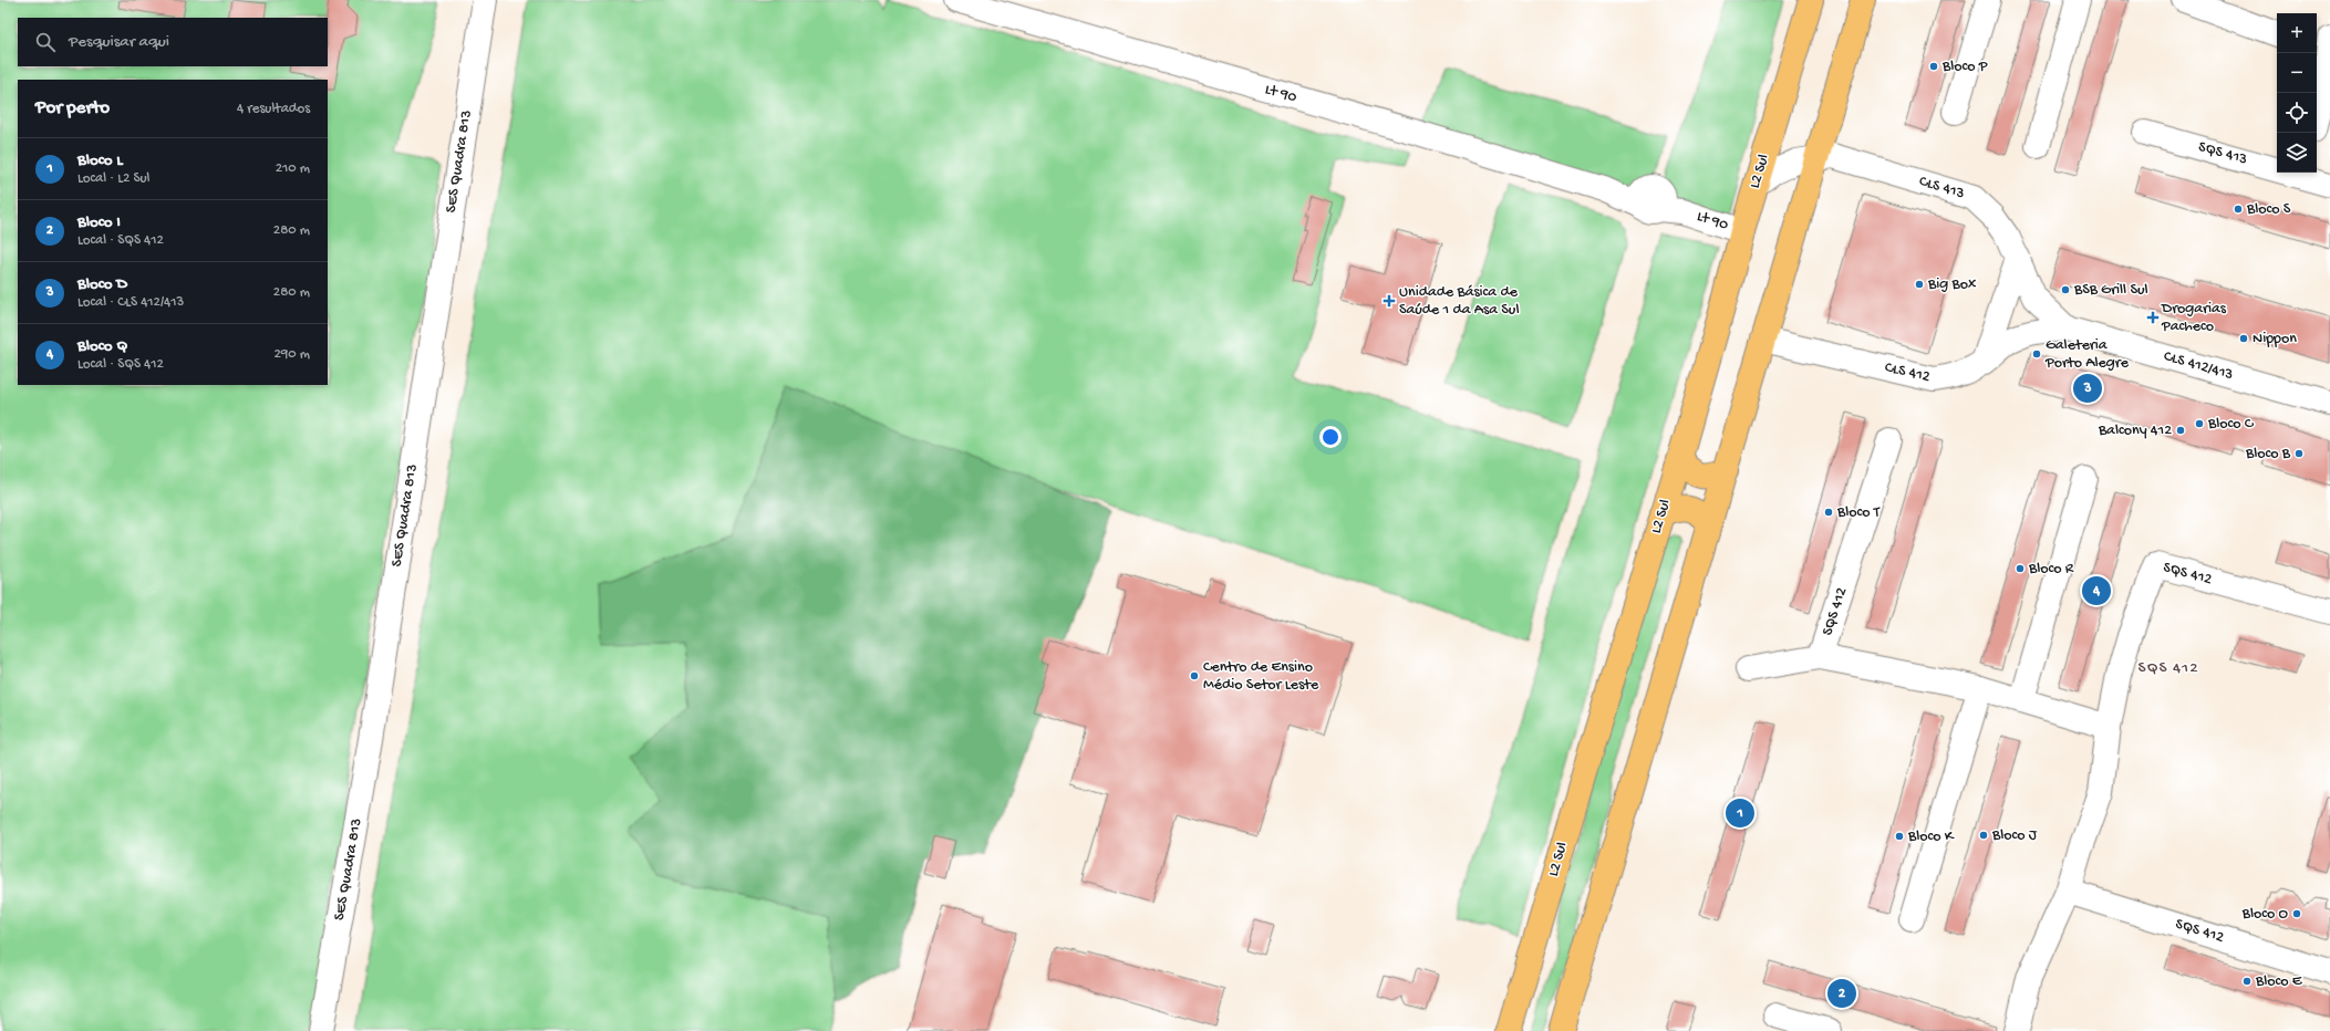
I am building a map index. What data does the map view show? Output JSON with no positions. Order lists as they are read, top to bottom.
{
  "streets": {
    "main road": ["L2 Sul"],
    "street": [
      "Lt 90",
      "SQS 413",
      "SES Quadra 813",
      "CLS 413",
      "CLS 412/413",
      "CLS 412",
      "SQS 412"
    ]
  },
  "crossings": [
    ["Lt 90", "L2 Sul"],
    ["L2 Sul", "CLS 413"],
    ["CLS 413", "CLS 412/413"],
    ["CLS 413", "CLS 412"],
    ["CLS 412/413", "CLS 412"]
  ],
  "districts": ["SQS 412"],
  "places": {
    "other": [
      "Bloco P",
      "Bloco S",
      "Big Box",
      "BSB Grill Sul",
      "Nippon",
      "Galeteria Porto Alegre",
      "Bloco C",
      "Balcony 412",
      "Bloco B",
      "Bloco T",
      "Bloco R",
      "Centro de Ensino Médio Setor Leste",
      "Bloco J",
      "Bloco K",
      "Bloco O",
      "Bloco E"
    ],
    "health": ["Unidade Básica de Saúde 1 da Asa Sul", "Drogarias Pacheco"]
  },
  "page": {
    "map_buttons": ["+", "−"],
    "search": "Pesquisar aqui",
    "heading": ["Por perto", "4 resultados"],
    "list": [
      {
        "mark": "1",
        "name": "Bloco L",
        "note": "Local · L2 Sul",
        "value": "210 m"
      },
      {
        "mark": "2",
        "name": "Bloco I",
        "note": "Local · SQS 412",
        "value": "280 m"
      },
      {
        "mark": "3",
        "name": "Bloco D",
        "note": "Local · CLS 412/413",
        "value": "280 m"
      },
      {
        "mark": "4",
        "name": "Bloco Q",
        "note": "Local · SQS 412",
        "value": "290 m"
      }
    ],
    "pins": [
      "3",
      "4",
      "1",
      "2"
    ]
  }
}
